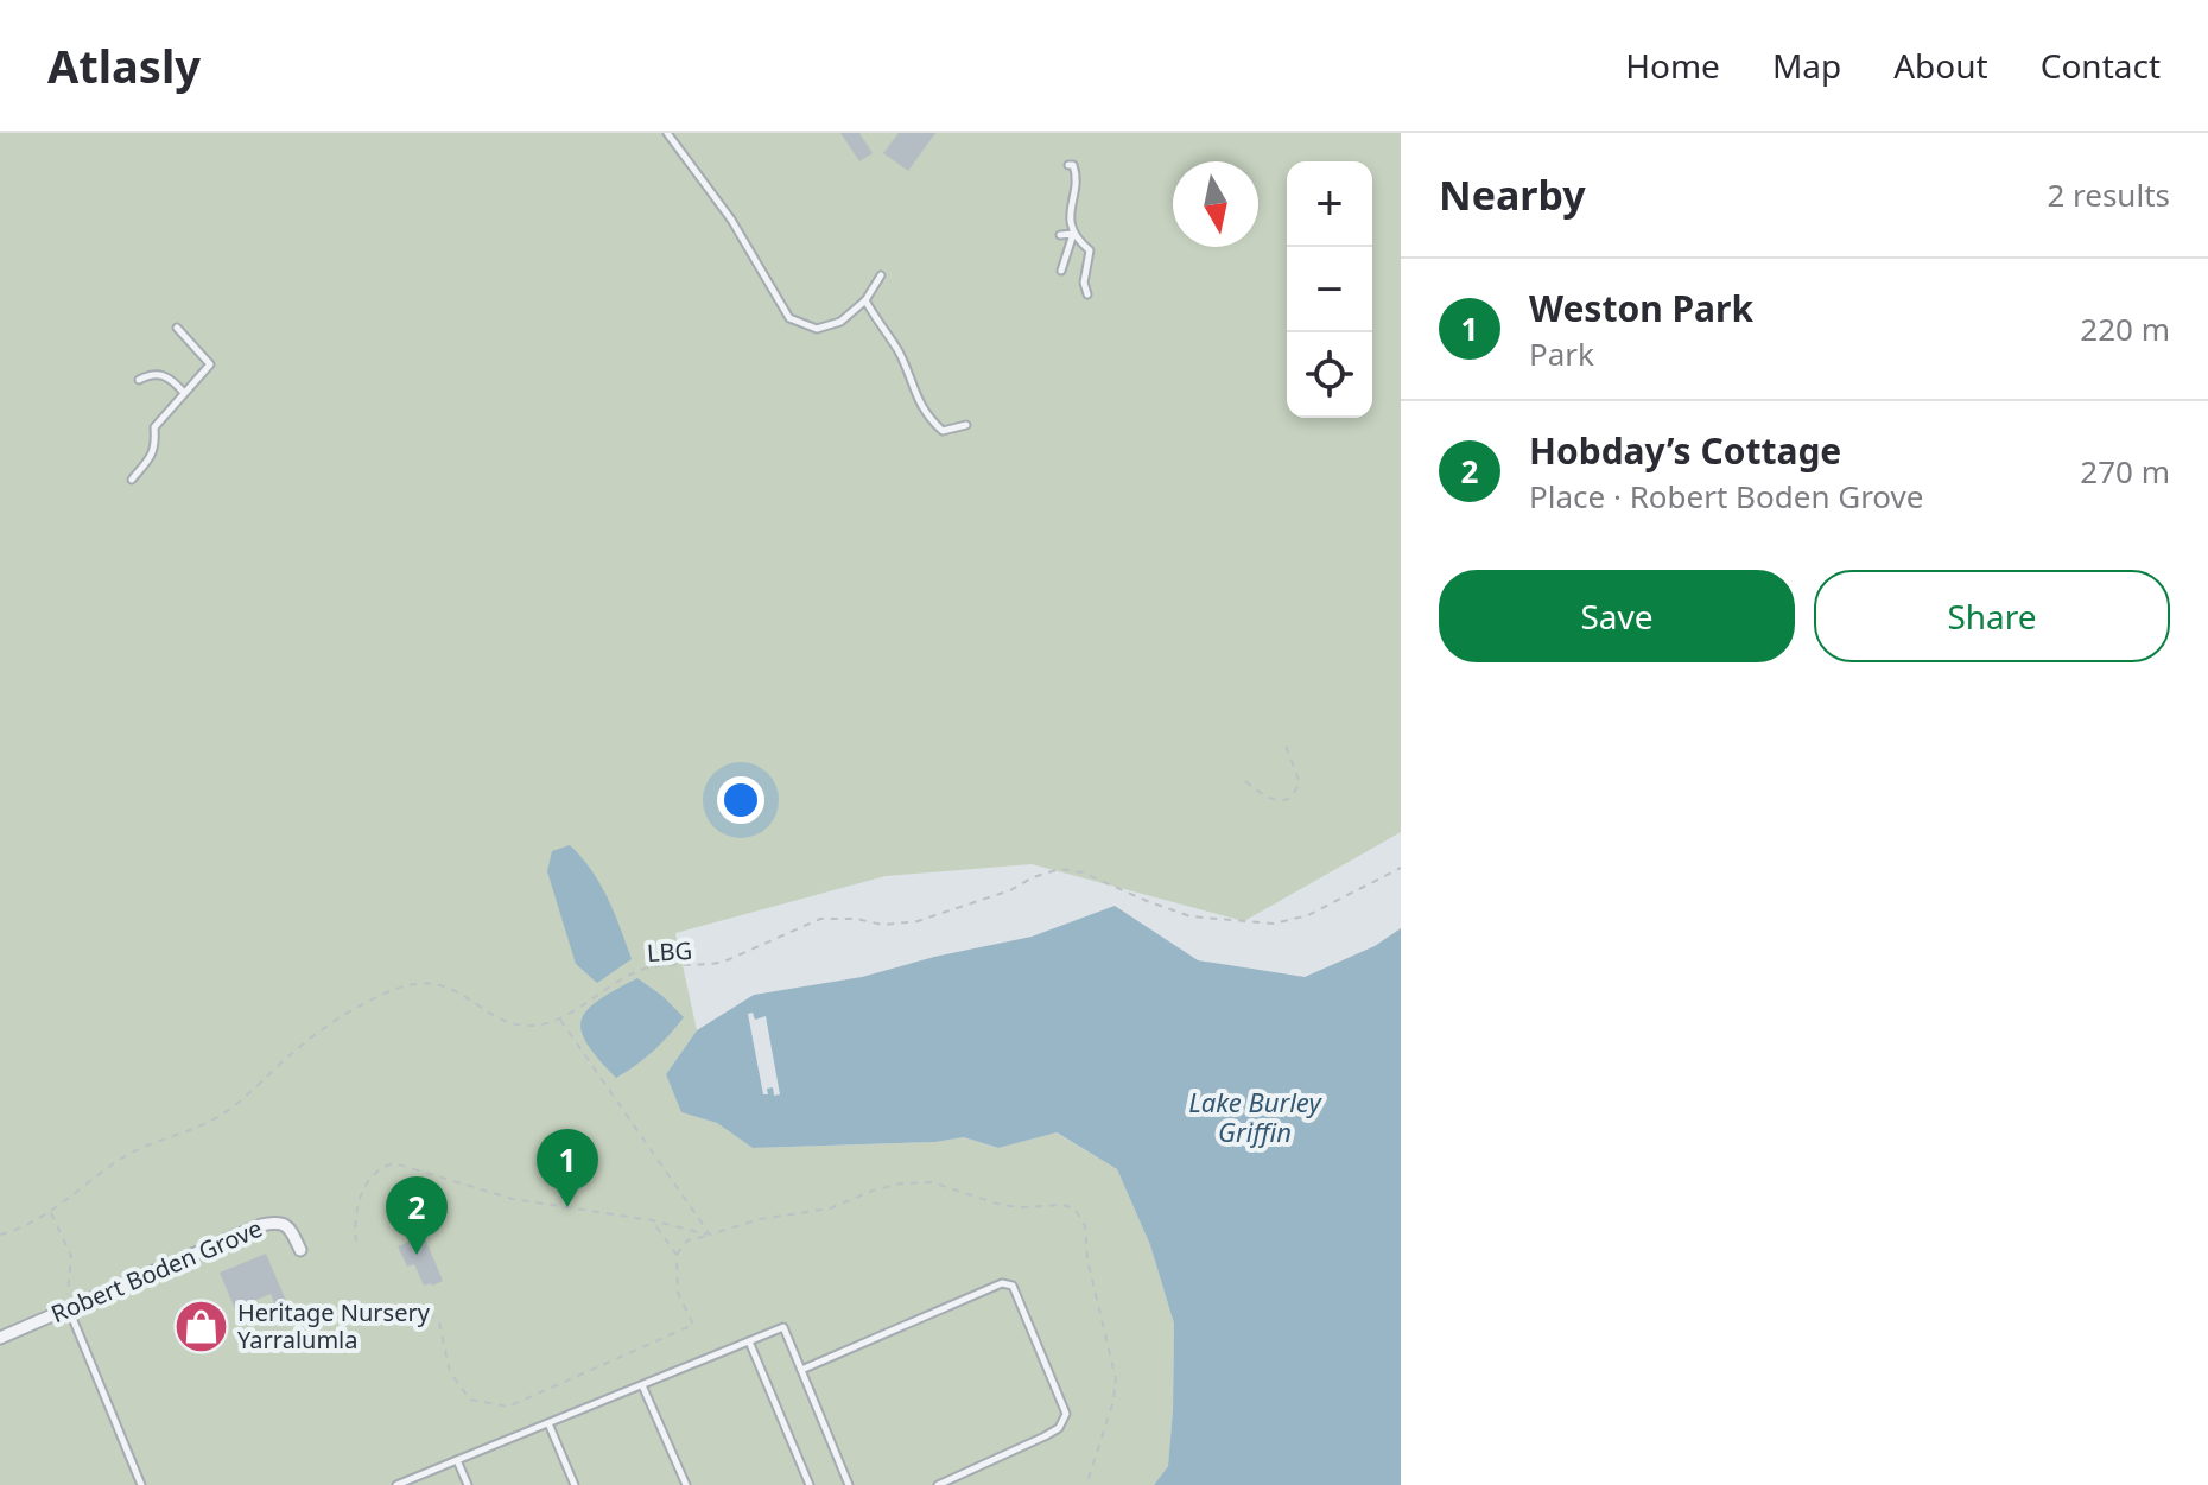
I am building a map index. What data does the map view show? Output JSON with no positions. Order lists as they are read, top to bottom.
{
  "streets": {
    "street": ["Robert Boden Grove"],
    "path": ["LBG"]
  },
  "water": ["Lake Burley Griffin"],
  "places": {
    "shop": ["Heritage Nursery Yarralumla"]
  },
  "north": "bottom",
  "page": {
    "header": "Atlasly",
    "nav": [
      "Home",
      "Map",
      "About",
      "Contact"
    ],
    "heading": ["Nearby", "2 results"],
    "map_buttons": ["+", "−"],
    "list": [
      {
        "mark": "1",
        "name": "Weston Park",
        "note": "Park",
        "value": "220 m"
      },
      {
        "mark": "2",
        "name": "Hobday’s Cottage",
        "note": "Place · Robert Boden Grove",
        "value": "270 m"
      }
    ],
    "buttons": ["Save", "Share"],
    "pins": ["1", "2"]
  }
}
